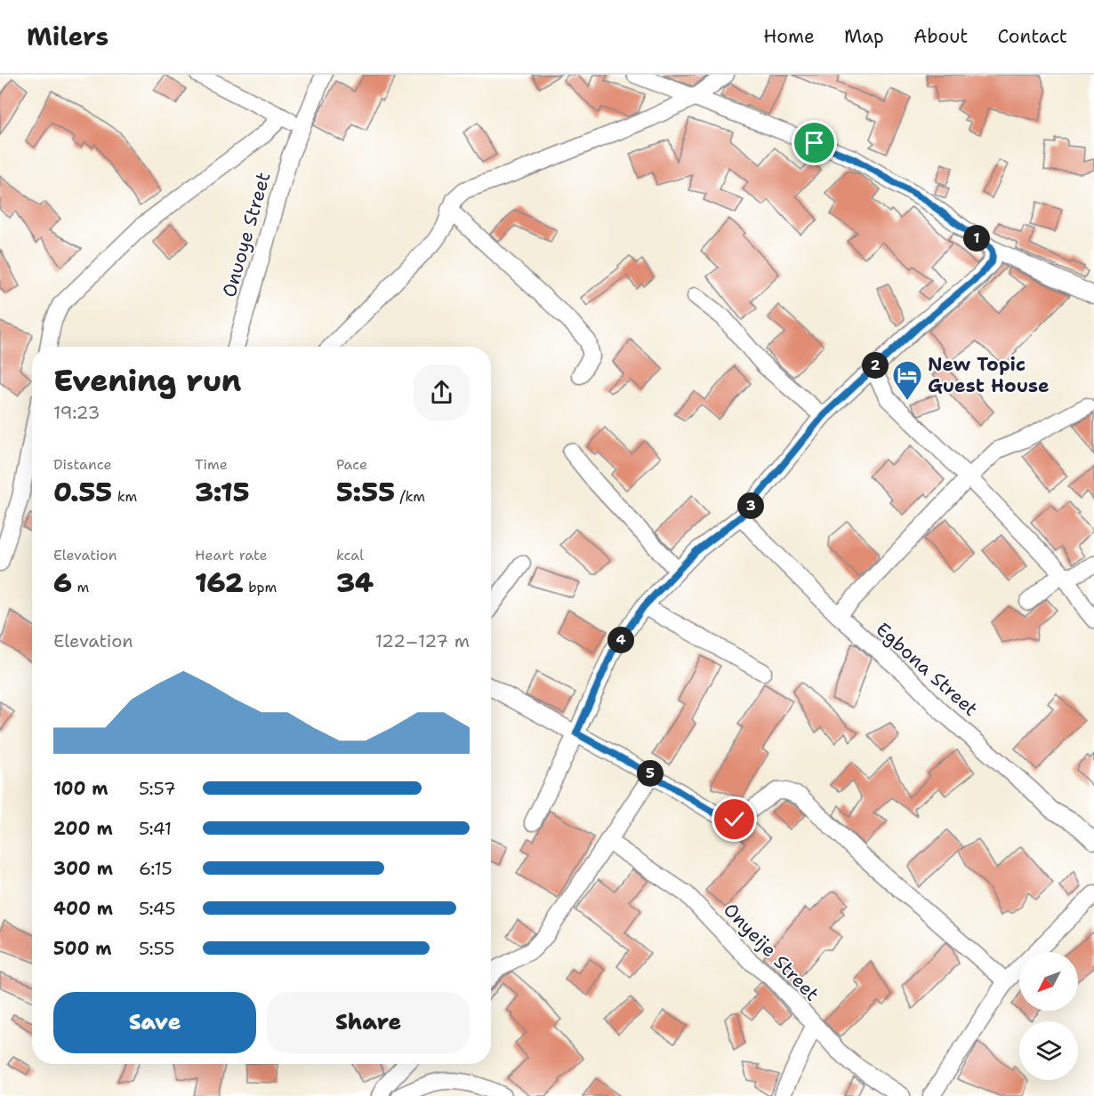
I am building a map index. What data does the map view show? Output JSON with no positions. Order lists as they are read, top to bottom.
{
  "streets": {
    "street": ["Onuoye Street", "Egbona Street", "Onyeije Street"]
  },
  "places": {
    "hotel": ["New Topic Guest House"]
  },
  "north": "bottom left",
  "page": {
    "header": "Milers",
    "nav": [
      "Home",
      "Map",
      "About",
      "Contact"
    ],
    "pins": [
      "1",
      "2",
      "3",
      "4",
      "5"
    ],
    "heading": ["Evening run", "19:23"],
    "stats": [
      ["Distance", "0.55 km"],
      ["Time", "3:15"],
      ["Pace", "5:55 /km"],
      ["Elevation", "6 m"],
      ["Heart rate", "162 bpm"],
      ["kcal", "34"]
    ],
    "chart": ["Elevation", "122–127 m"],
    "list": [
      {
        "name": "100 m",
        "note": "5:57"
      },
      {
        "name": "200 m",
        "note": "5:41"
      },
      {
        "name": "300 m",
        "note": "6:15"
      },
      {
        "name": "400 m",
        "note": "5:45"
      },
      {
        "name": "500 m",
        "note": "5:55"
      }
    ],
    "buttons": ["Save", "Share"]
  }
}
